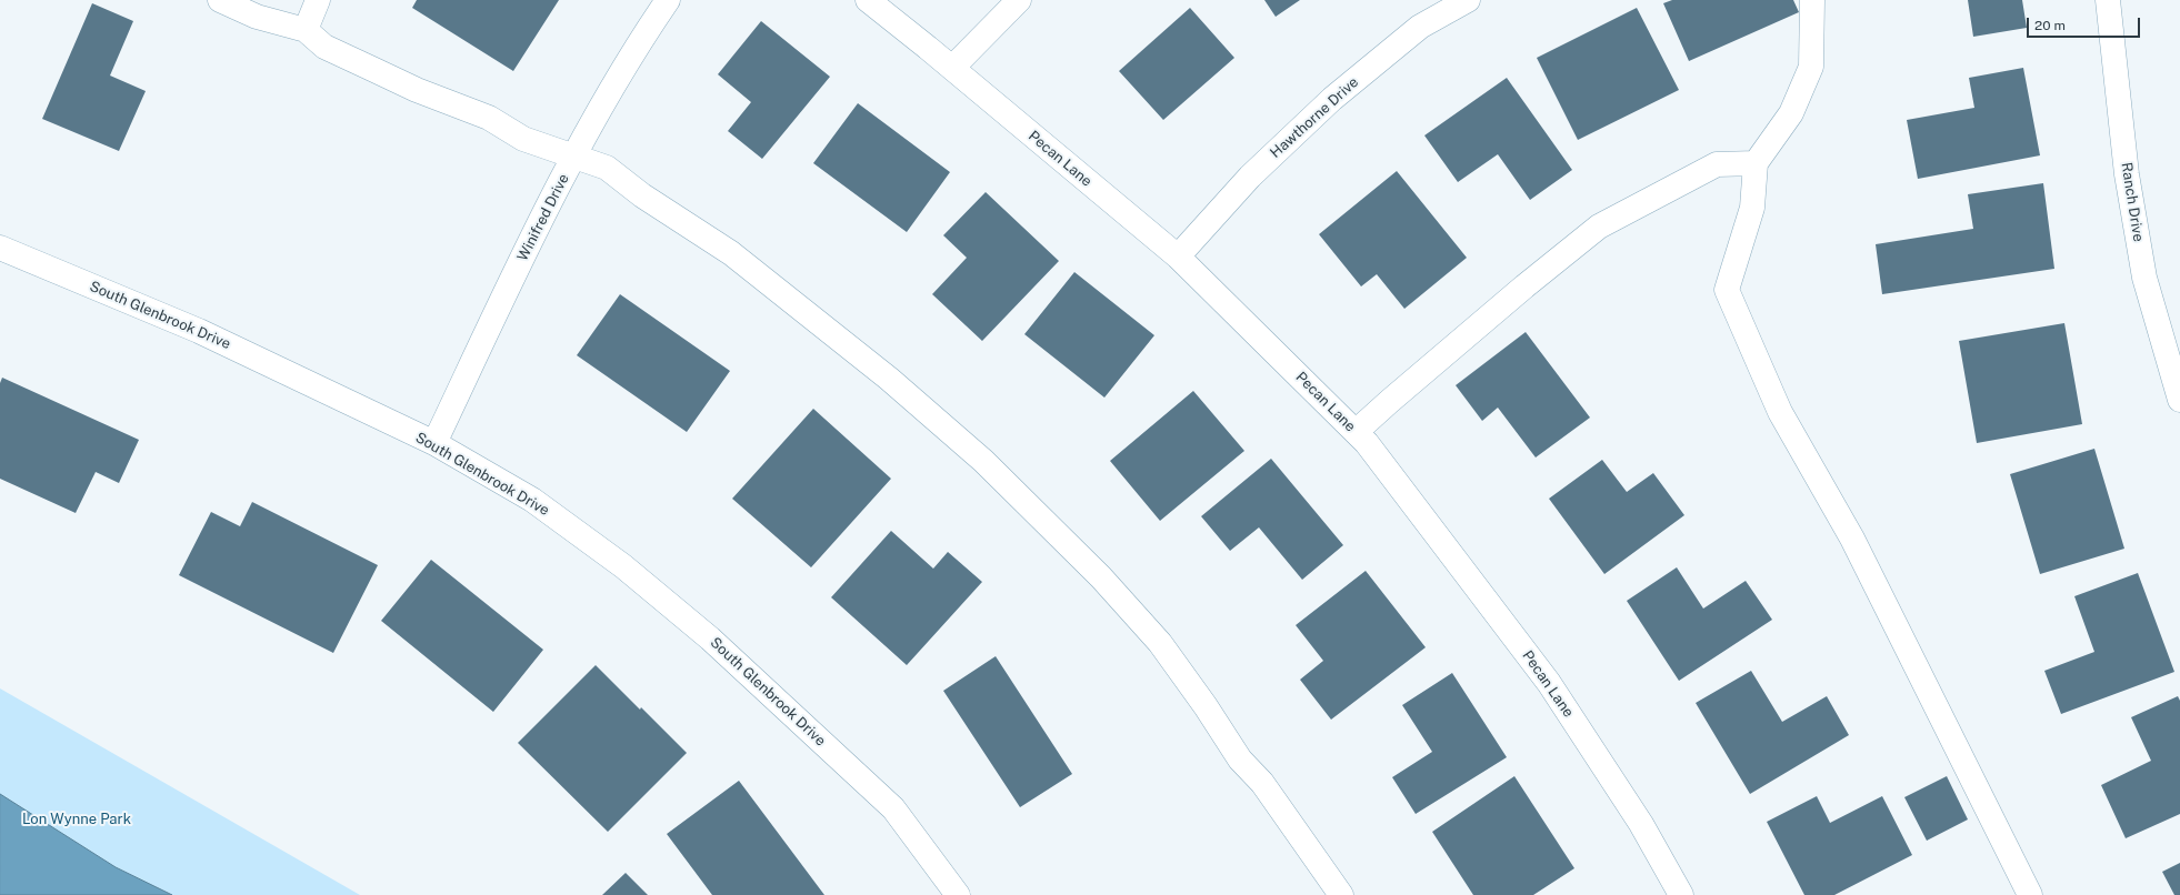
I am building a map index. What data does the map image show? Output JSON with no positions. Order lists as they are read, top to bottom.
{
  "streets": {
    "street": [
      "Hawthorne Drive",
      "Pecan Lane",
      "Ranch Drive",
      "Winifred Drive",
      "South Glenbrook Drive"
    ]
  },
  "crossings": [
    ["Hawthorne Drive", "Pecan Lane"],
    ["Winifred Drive", "South Glenbrook Drive"]
  ],
  "parks": ["Lon Wynne Park"],
  "scale_bar": "20 m"
}
